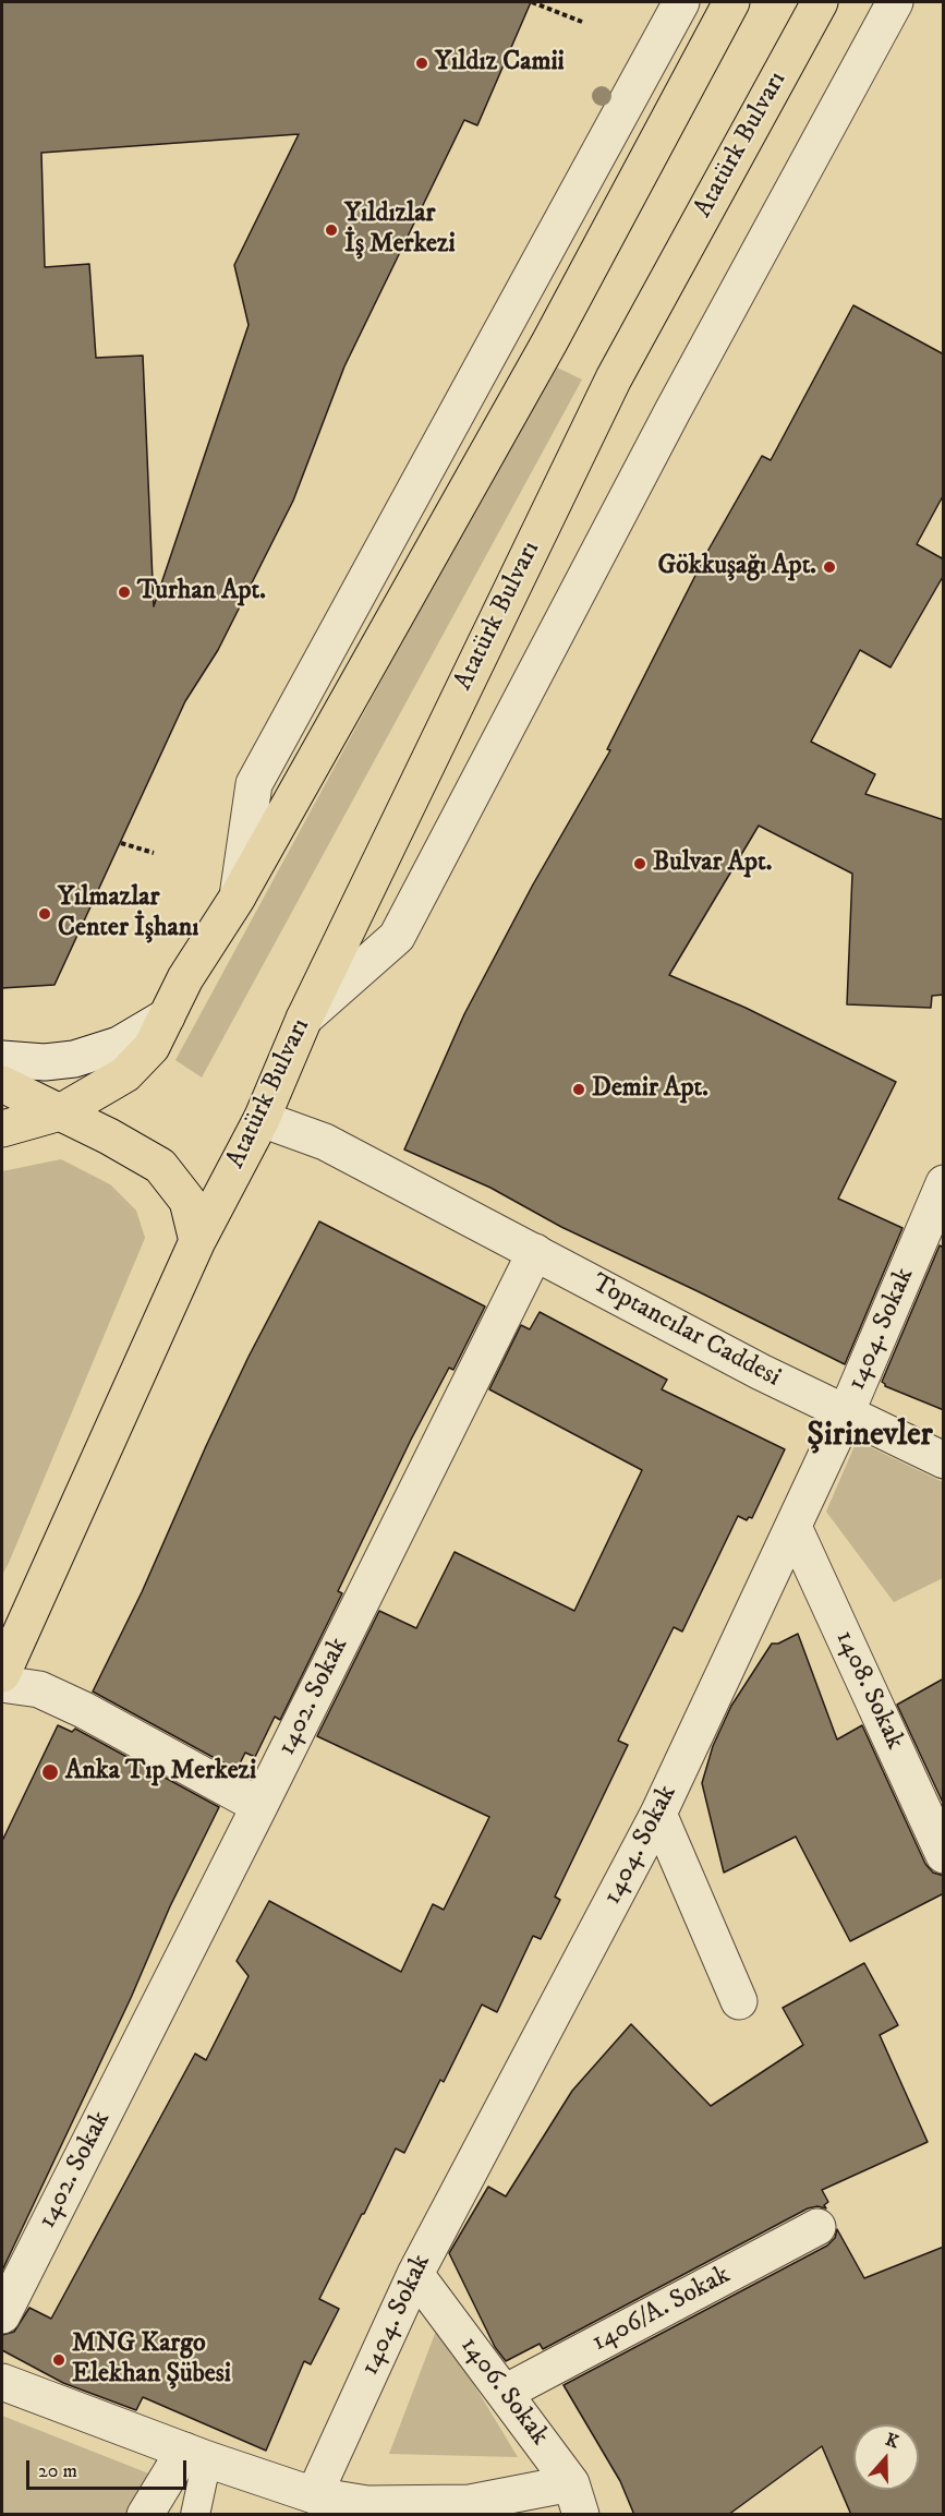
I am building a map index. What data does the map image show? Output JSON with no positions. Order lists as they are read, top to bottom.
{
  "streets": {
    "main road": ["Atatürk Bulvarı"],
    "street": [
      "1404. Sokak",
      "Toptancılar Caddesi",
      "1408. Sokak",
      "1402. Sokak",
      "1406/A. Sokak",
      "1406. Sokak"
    ]
  },
  "crossings": [
    ["Atatürk Bulvarı", "Toptancılar Caddesi"],
    ["1404. Sokak", "Toptancılar Caddesi"],
    ["1404. Sokak", "1408. Sokak"],
    ["1404. Sokak", "1406. Sokak"],
    ["Toptancılar Caddesi", "1402. Sokak"],
    ["1406/A. Sokak", "1406. Sokak"]
  ],
  "districts": ["Şirinevler"],
  "places": [
    "Yıldız Camii",
    "Yıldızlar İş Merkezi",
    "Gökkuşağı Apt.",
    "Turhan Apt.",
    "Bulvar Apt.",
    "Yılmazlar Center İşhanı",
    "Demir Apt.",
    "Anka Tıp Merkezi",
    "MNG Kargo Elekhan Şübesi"
  ],
  "scale_bar": "20 m",
  "north": "top"
}
